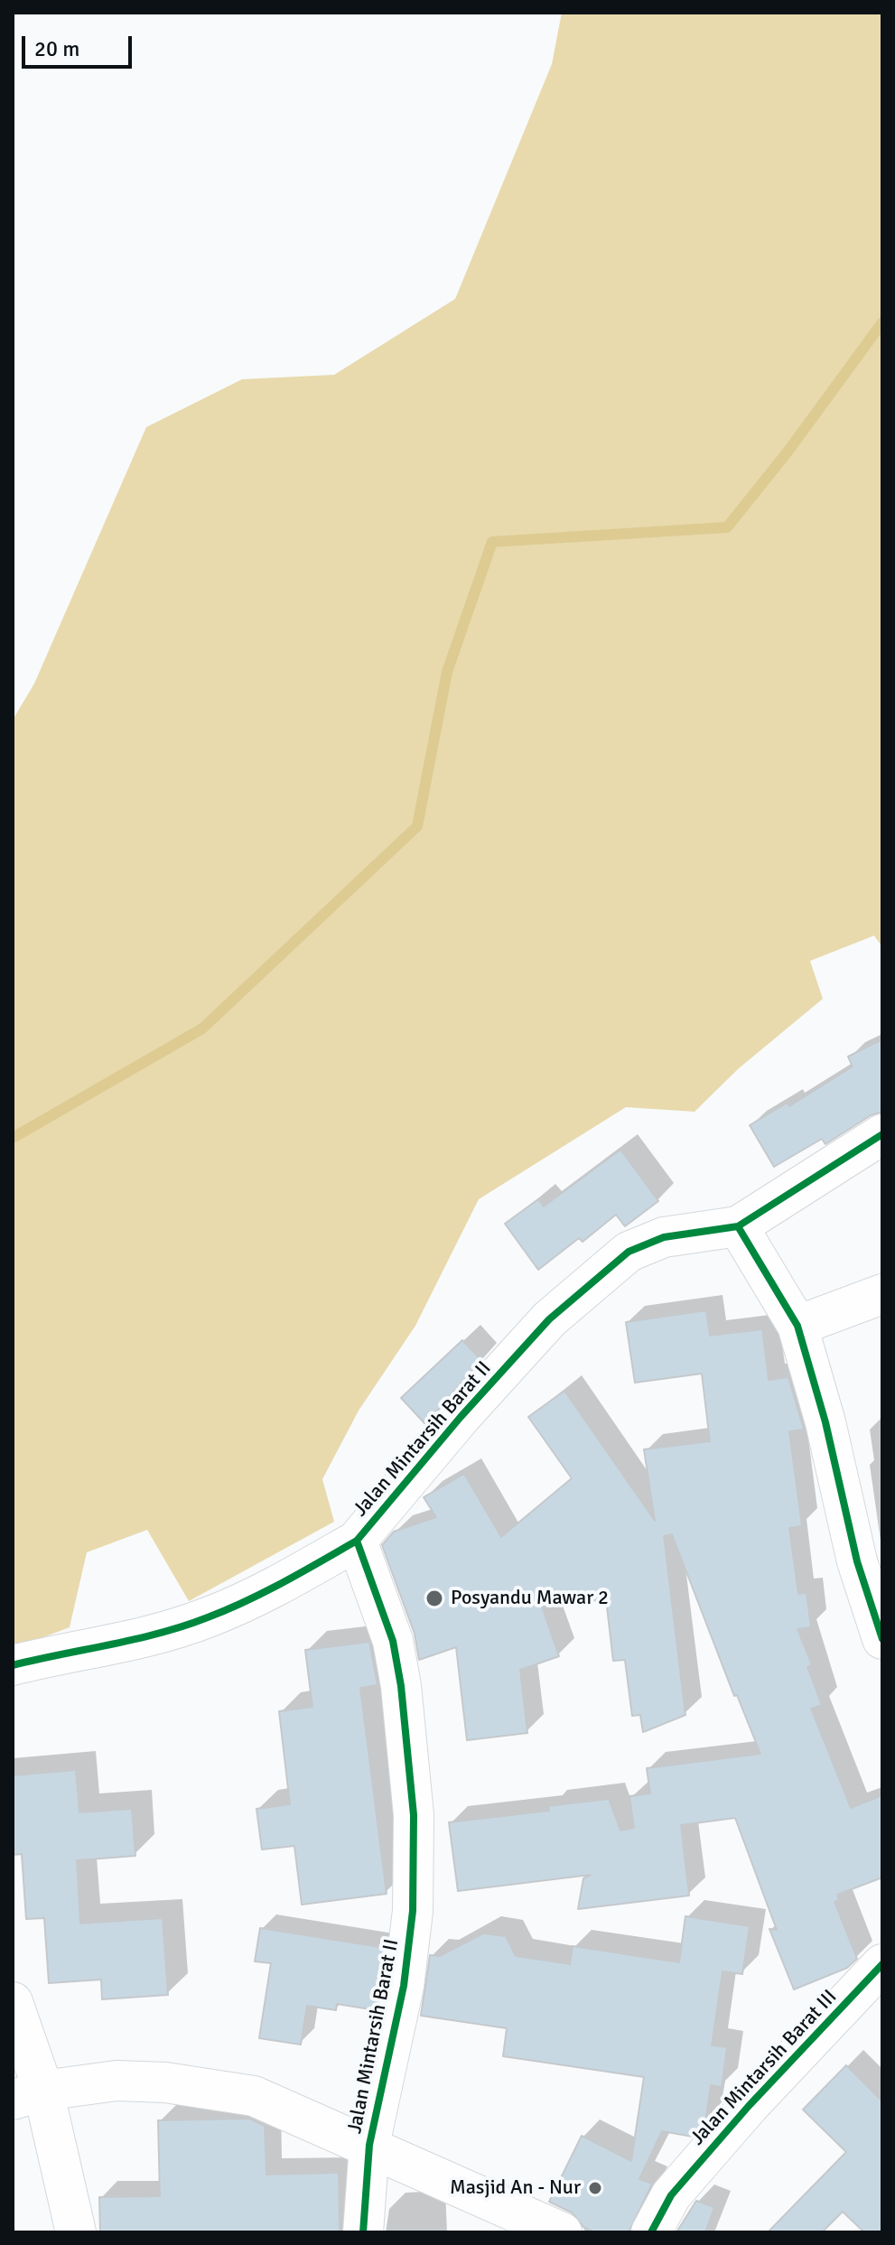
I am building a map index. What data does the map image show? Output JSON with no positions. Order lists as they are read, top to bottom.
{
  "streets": {
    "street": ["Jalan Mintarsih Barat II", "Jalan Mintarsih Barat III"]
  },
  "places": ["Posyandu Mawar 2", "Masjid An - Nur"],
  "scale_bar": "20 m"
}
